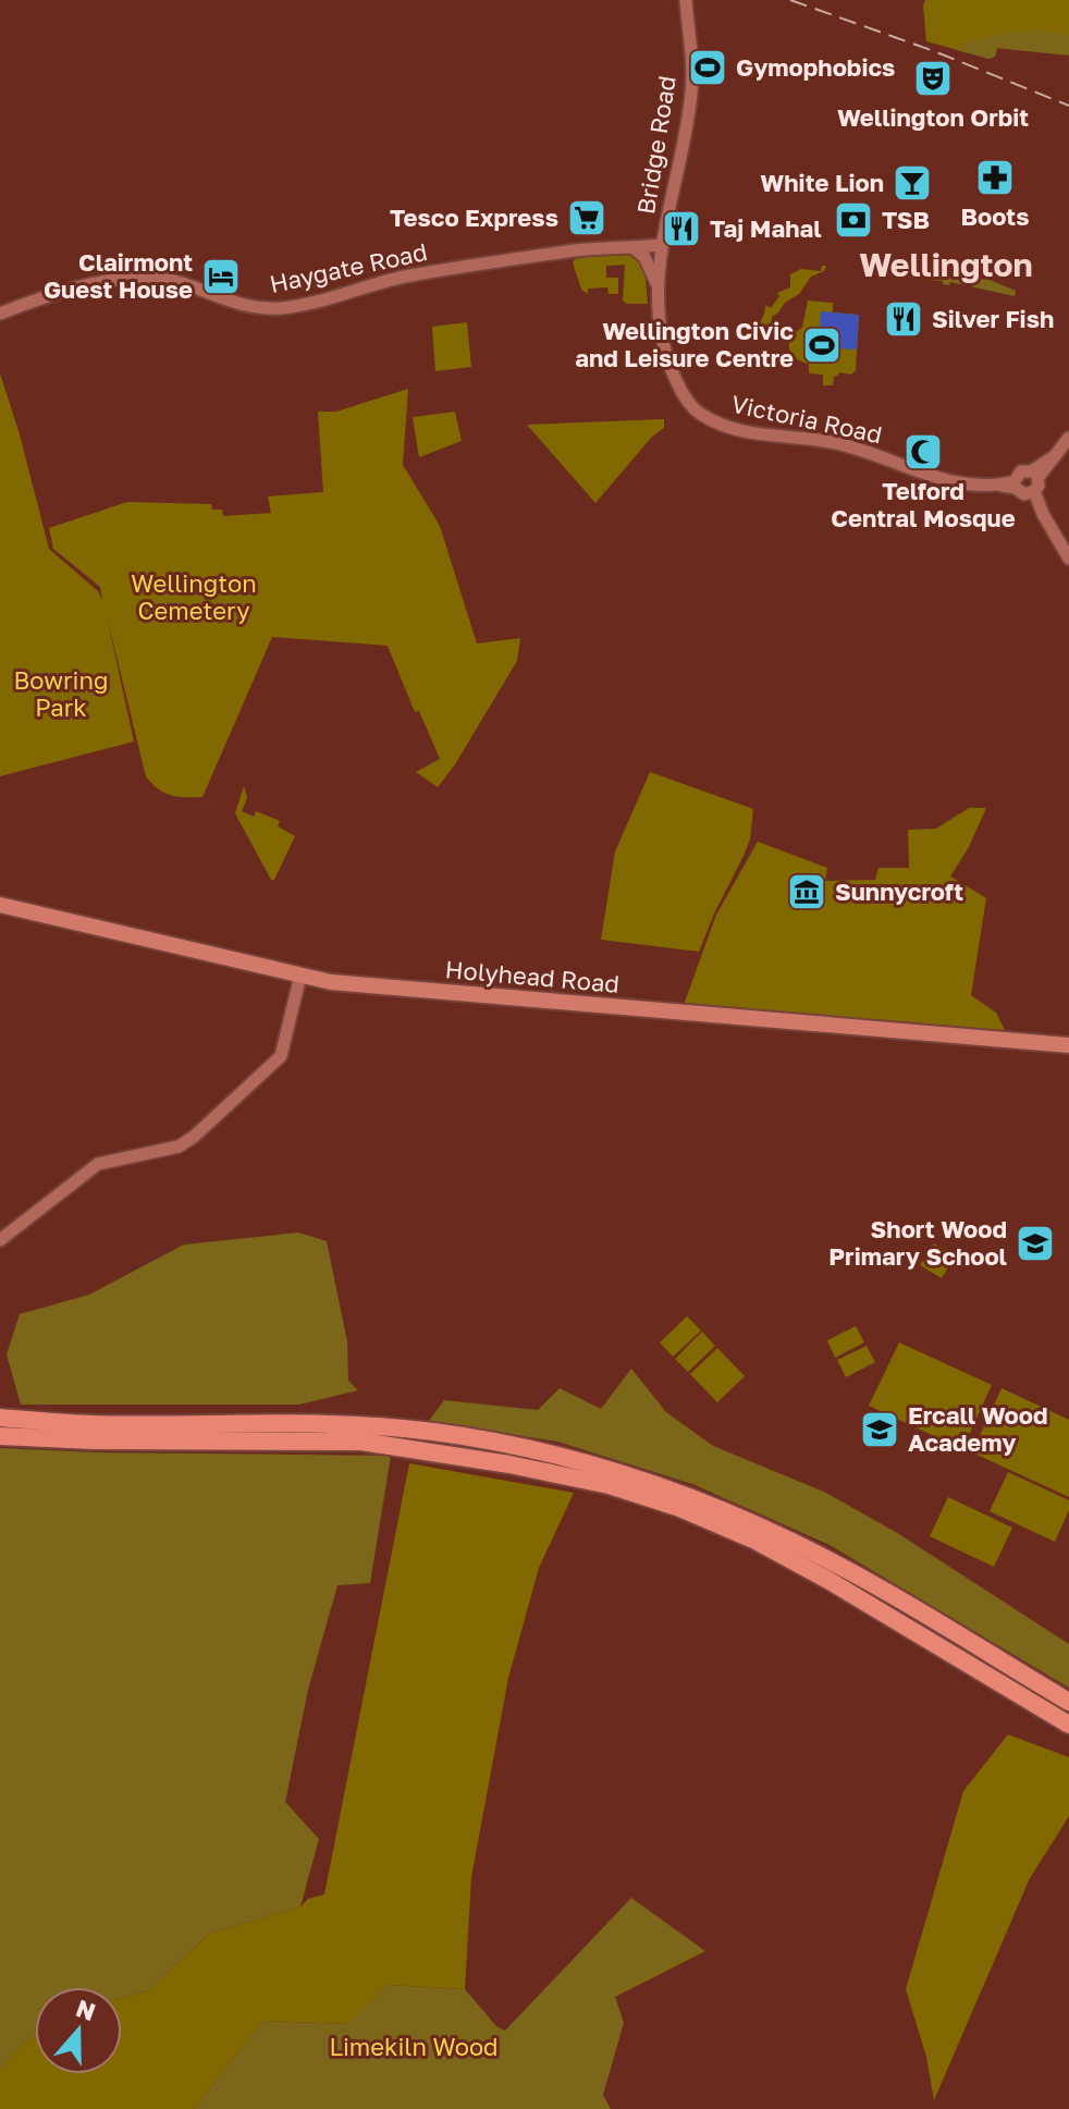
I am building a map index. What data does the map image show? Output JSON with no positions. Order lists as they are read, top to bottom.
{
  "streets": {
    "main road": ["Holyhead Road"],
    "street": ["Bridge Road", "Haygate Road", "Victoria Road"]
  },
  "crossings": [
    ["Bridge Road", "Haygate Road"],
    ["Bridge Road", "Victoria Road"]
  ],
  "districts": ["Wellington"],
  "parks": ["Wellington Cemetery", "Bowring Park", "Limekiln Wood"],
  "places": {
    "sports": ["Gymophobics", "Wellington Civic and Leisure Centre"],
    "theatre": ["Wellington Orbit"],
    "pharmacy": ["Boots"],
    "bar": ["White Lion"],
    "supermarket": ["Tesco Express"],
    "bank": ["TSB"],
    "restaurant": ["Taj Mahal", "Silver Fish"],
    "hotel": ["Clairmont Guest House"],
    "mosque": ["Telford Central Mosque"],
    "museum": ["Sunnycroft"],
    "school or university": ["Short Wood Primary School", "Ercall Wood Academy"]
  },
  "north": "top"
}
